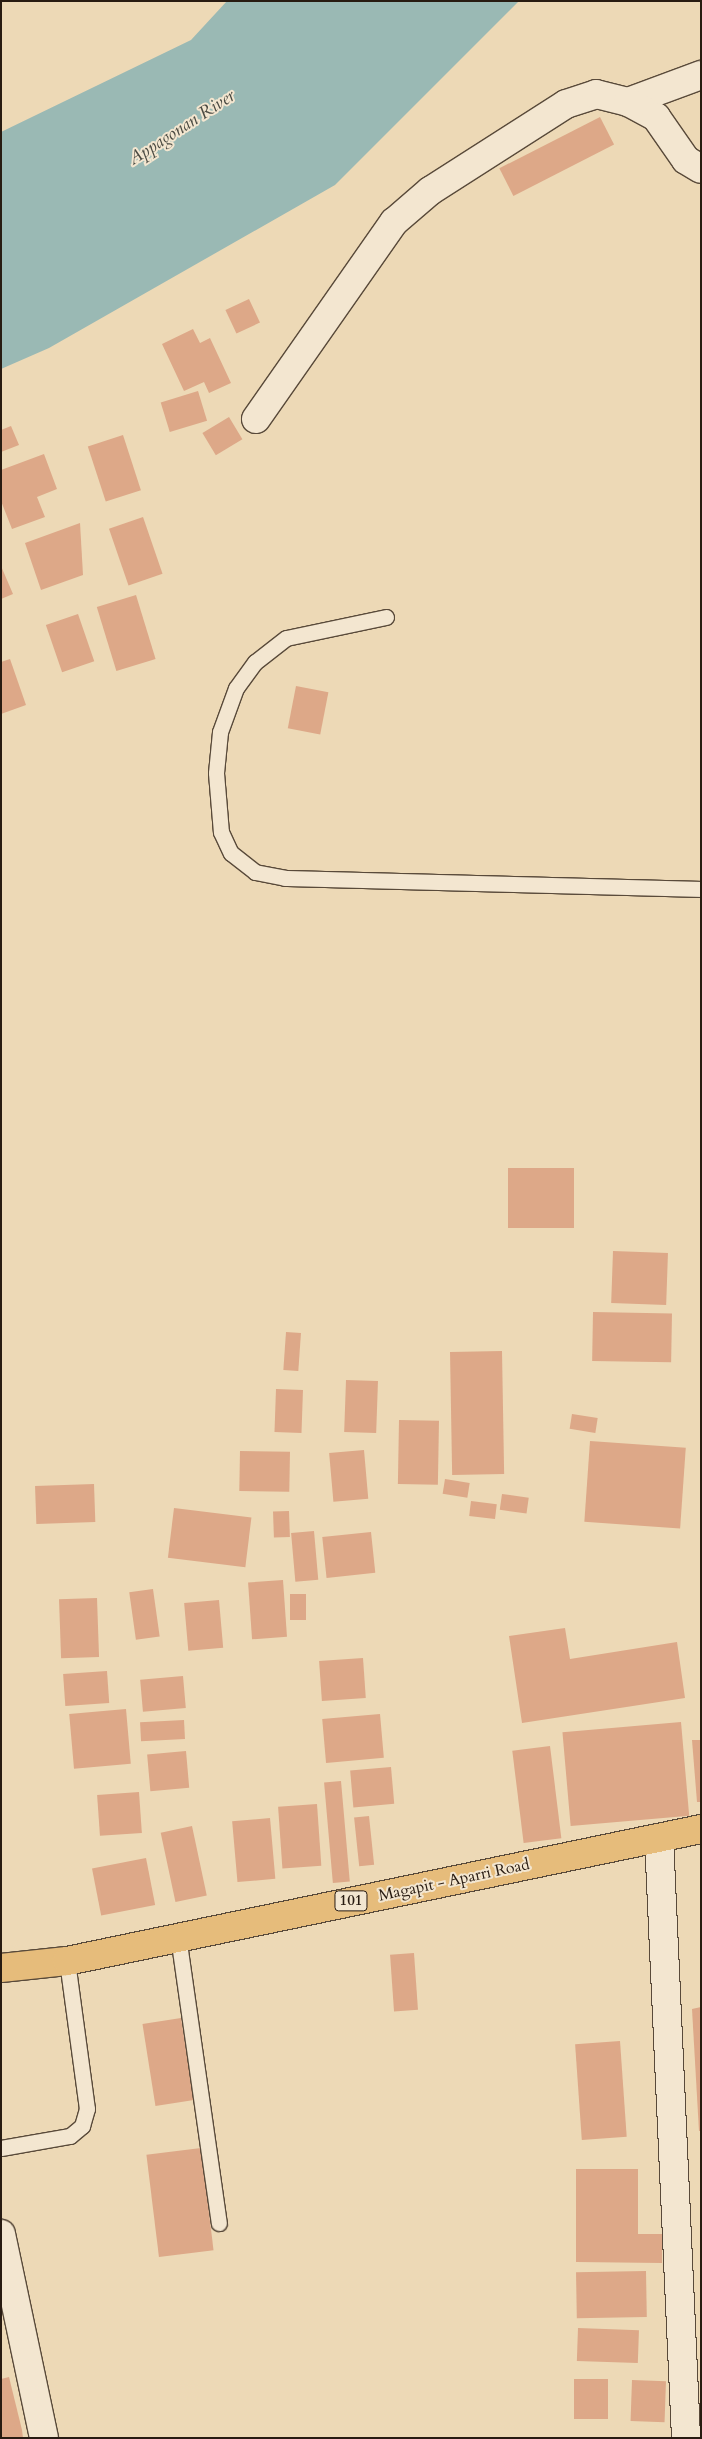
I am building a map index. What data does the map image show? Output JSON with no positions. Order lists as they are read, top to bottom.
{
  "streets": {
    "main road": ["Magapit - Aparri Road", "101"]
  },
  "water": ["Appagonan River"]
}
